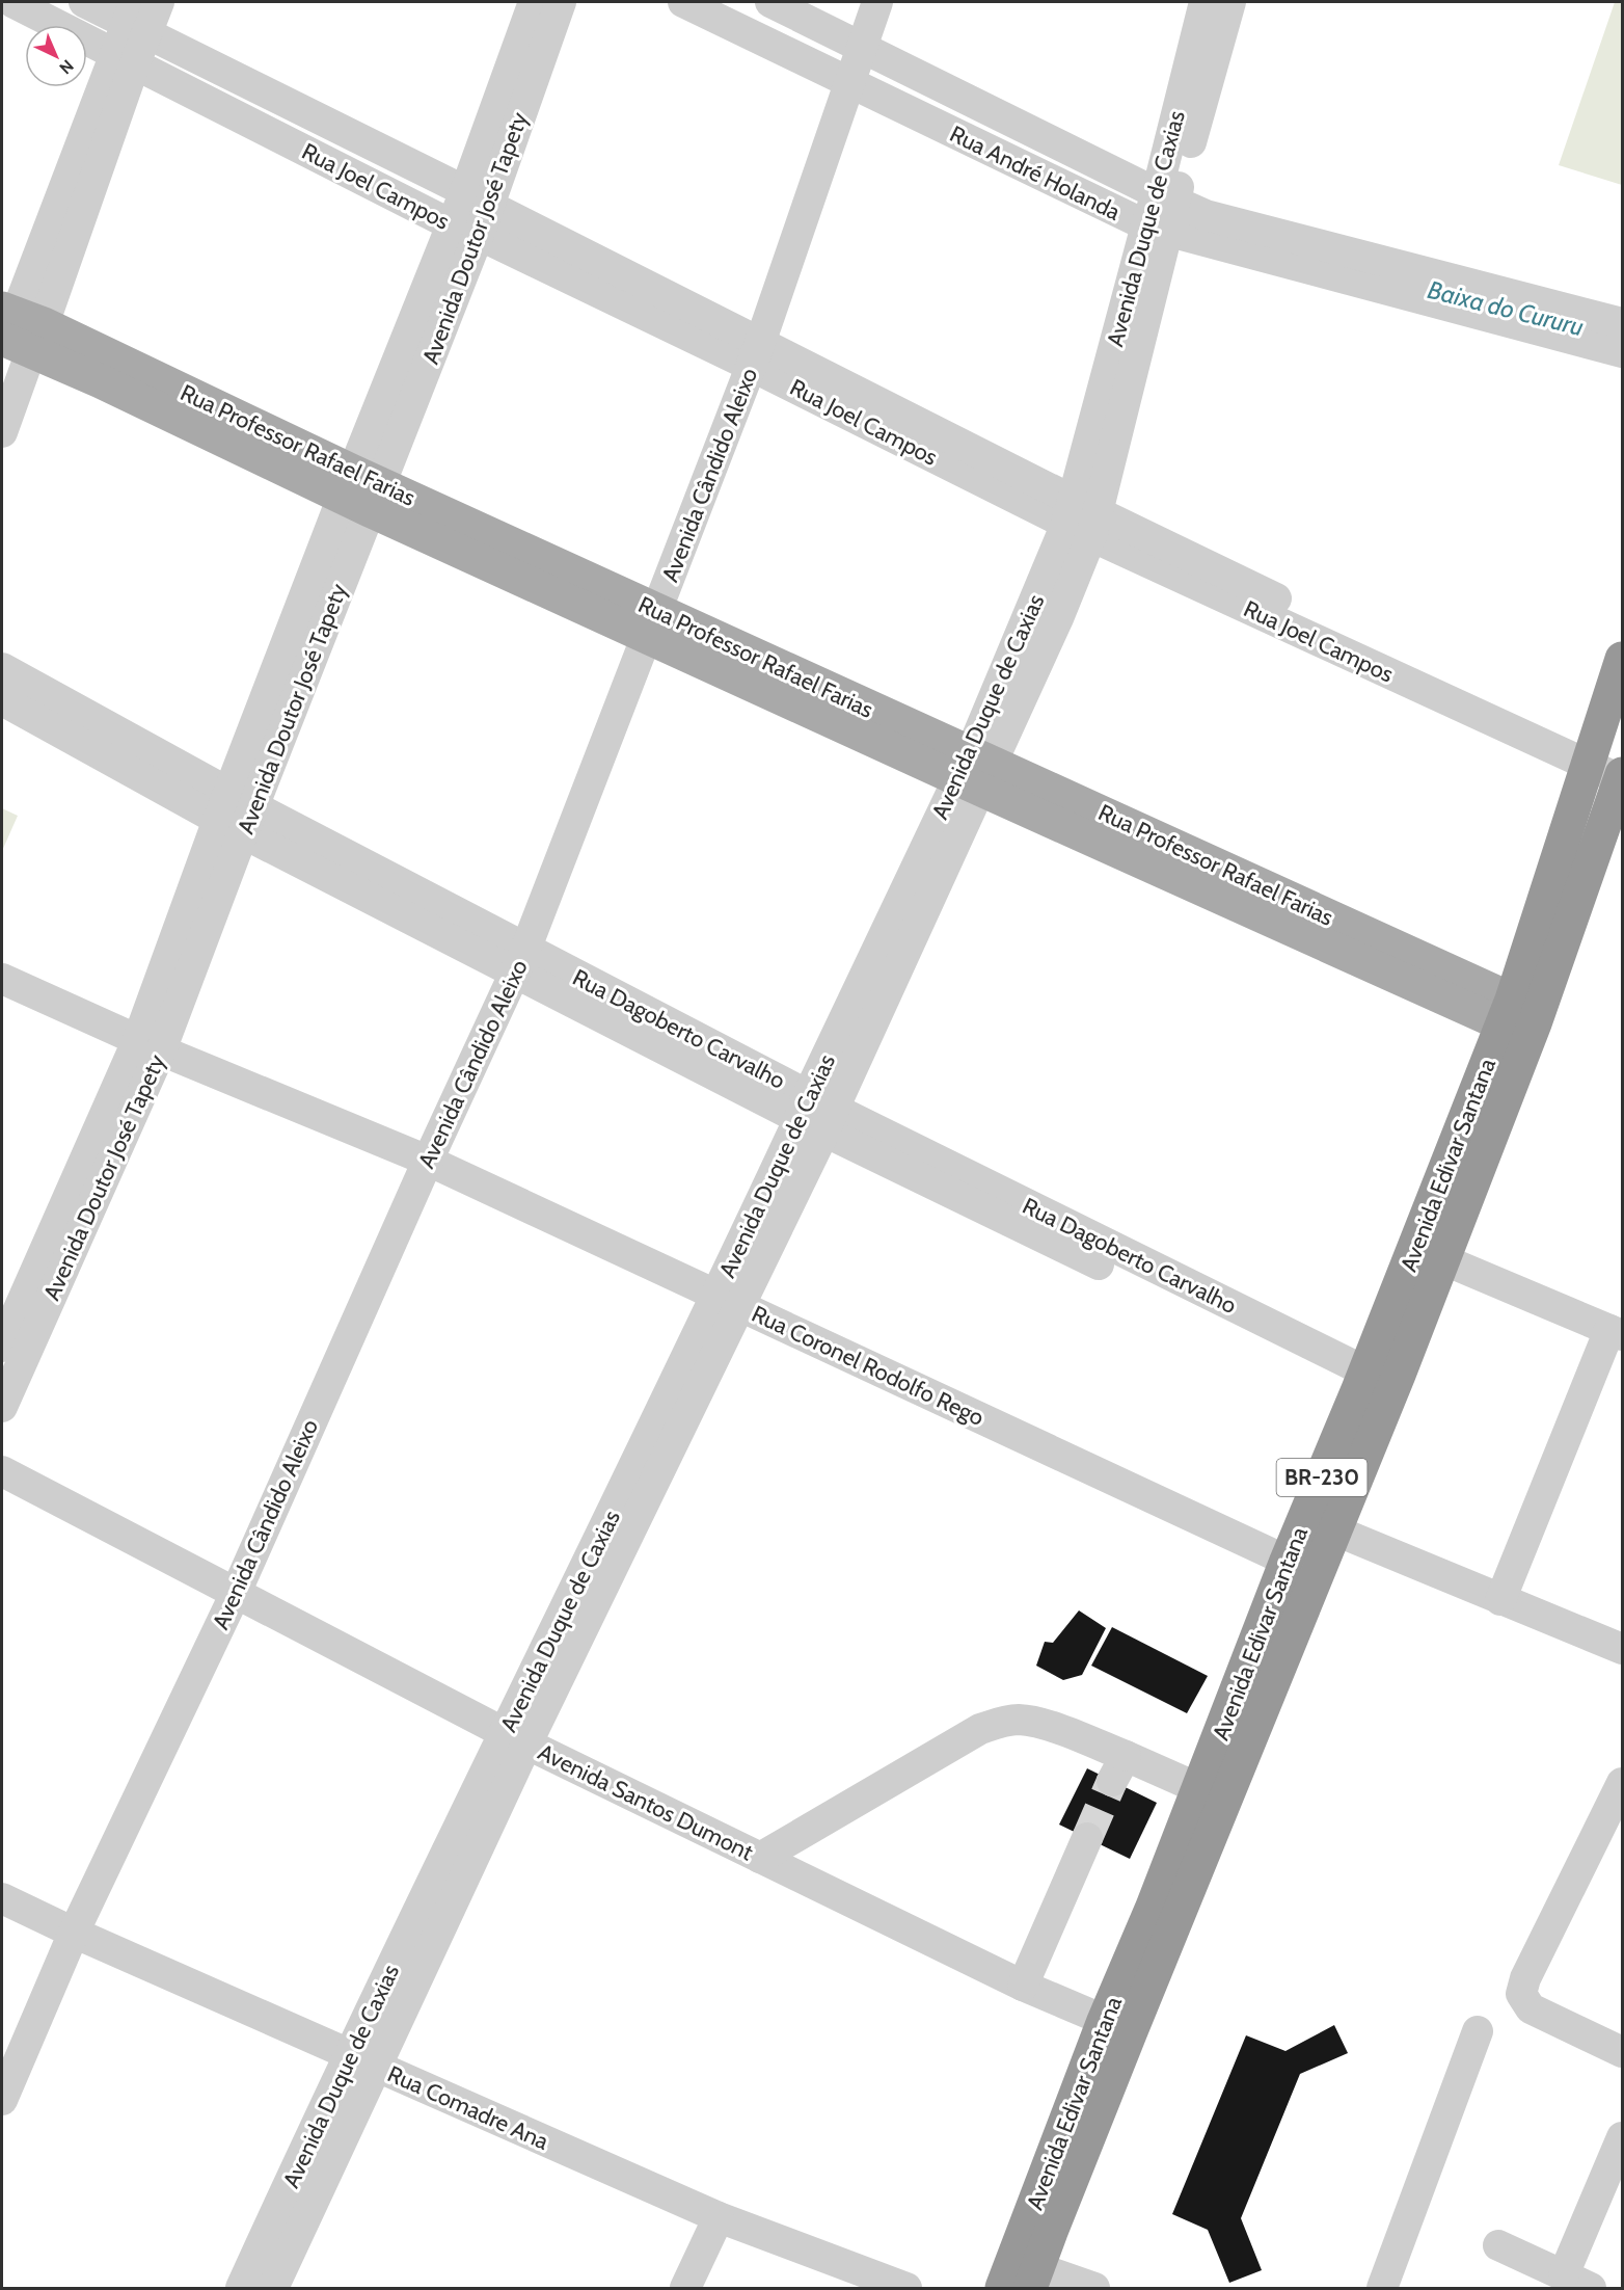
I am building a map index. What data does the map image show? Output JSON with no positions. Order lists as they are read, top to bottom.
{
  "streets": {
    "highway": ["Avenida Edivar Santana", "BR-230"],
    "main road": ["Rua Professor Rafael Farias"],
    "street": [
      "Rua André Holanda",
      "Rua Joel Campos",
      "Avenida Duque de Caxias",
      "Avenida Doutor José Tapety",
      "Avenida Cândido Aleixo",
      "Rua Dagoberto Carvalho",
      "Rua Coronel Rodolfo Rego",
      "Avenida Santos Dumont",
      "Rua Comadre Ana"
    ]
  },
  "crossings": [
    ["Rua André Holanda", "Avenida Duque de Caxias"],
    ["Rua André Holanda", "Avenida Cândido Aleixo"],
    ["Rua Joel Campos", "Avenida Duque de Caxias"],
    ["Rua Joel Campos", "Avenida Doutor José Tapety"],
    ["Rua Joel Campos", "Avenida Cândido Aleixo"],
    ["Rua Joel Campos", "Avenida Edivar Santana"],
    ["Avenida Duque de Caxias", "Rua Professor Rafael Farias"],
    ["Avenida Duque de Caxias", "Rua Dagoberto Carvalho"],
    ["Avenida Duque de Caxias", "Rua Coronel Rodolfo Rego"],
    ["Avenida Duque de Caxias", "Avenida Santos Dumont"],
    ["Avenida Duque de Caxias", "Rua Comadre Ana"],
    ["Avenida Doutor José Tapety", "Rua Professor Rafael Farias"],
    ["Avenida Doutor José Tapety", "Rua Dagoberto Carvalho"],
    ["Avenida Doutor José Tapety", "Rua Coronel Rodolfo Rego"],
    ["Rua Professor Rafael Farias", "Avenida Cândido Aleixo"],
    ["Rua Professor Rafael Farias", "Avenida Edivar Santana"],
    ["Avenida Cândido Aleixo", "Rua Dagoberto Carvalho"],
    ["Avenida Cândido Aleixo", "Rua Coronel Rodolfo Rego"],
    ["Avenida Cândido Aleixo", "Avenida Santos Dumont"],
    ["Avenida Cândido Aleixo", "Rua Comadre Ana"],
    ["Rua Dagoberto Carvalho", "Avenida Edivar Santana"],
    ["Avenida Edivar Santana", "Rua Coronel Rodolfo Rego"],
    ["Avenida Edivar Santana", "Avenida Santos Dumont"]
  ],
  "water": ["Baixa do Cururu"],
  "north": "bottom right"
}
